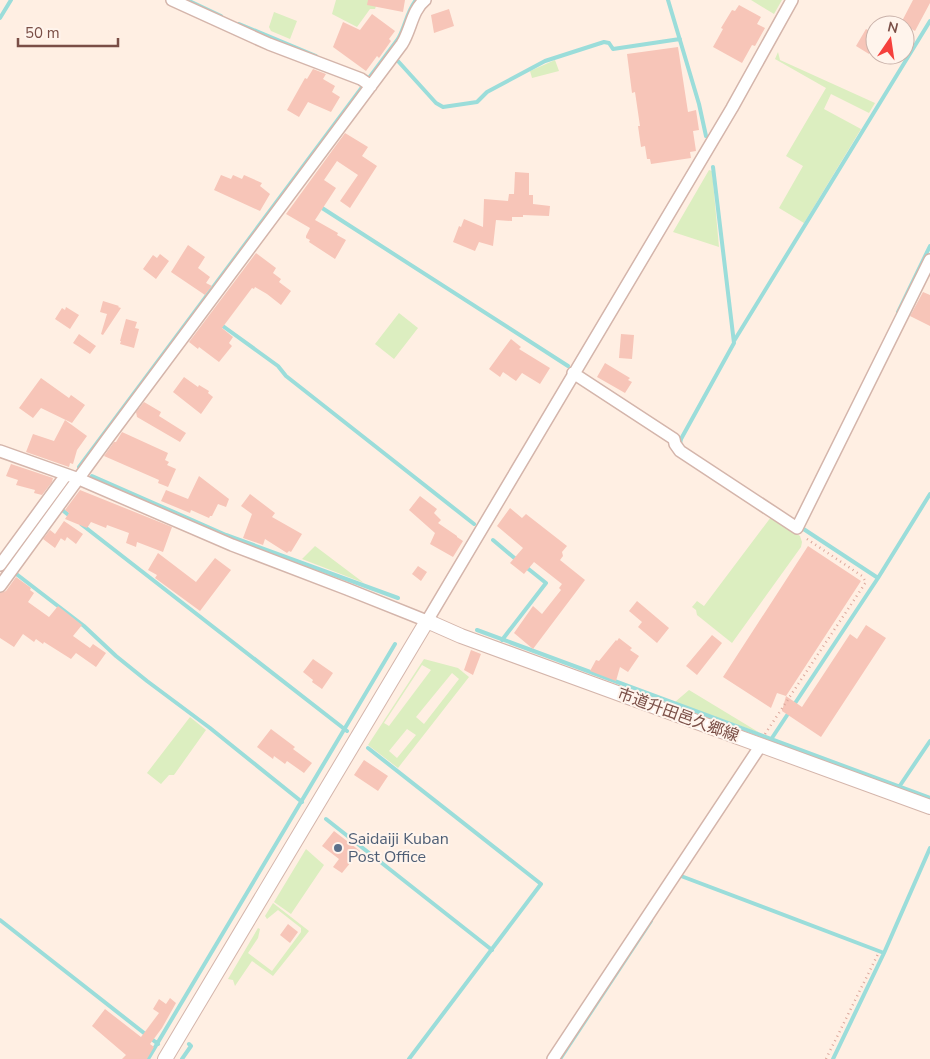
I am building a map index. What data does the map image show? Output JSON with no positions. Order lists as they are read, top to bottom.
{
  "streets": {
    "street": ["市道升田邑久郷線"]
  },
  "places": ["Saidaiji Kuban Post Office"],
  "scale_bar": "50 m",
  "north": "top"
}
